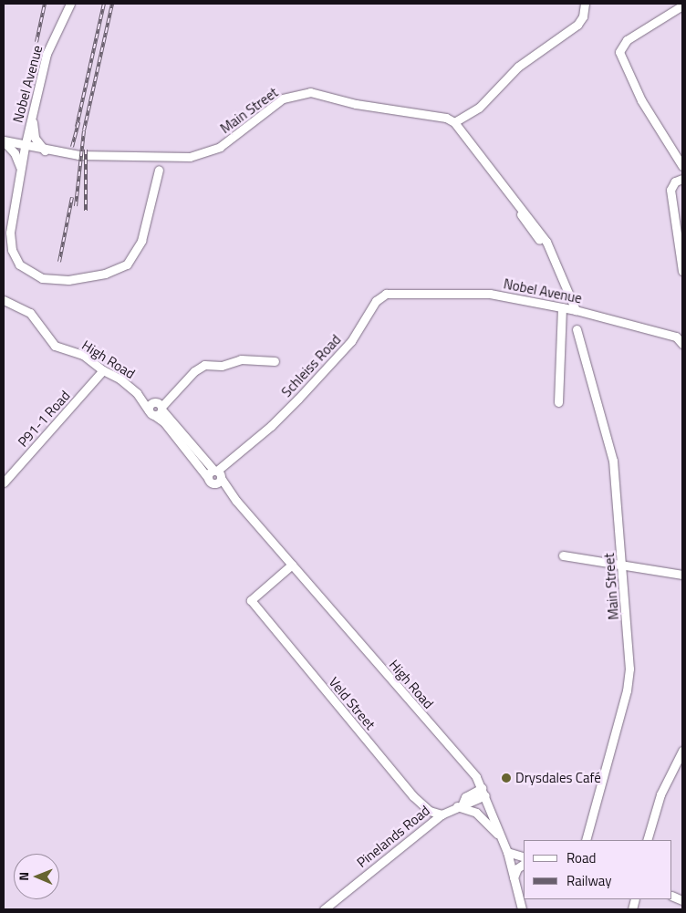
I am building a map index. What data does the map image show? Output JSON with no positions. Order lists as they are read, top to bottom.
{
  "streets": {
    "street": [
      "Nobel Avenue",
      "Main Street",
      "High Road",
      "Schleiss Road",
      "P91-1 Road",
      "Veld Street",
      "Pinelands Road"
    ]
  },
  "crossings": [
    ["Nobel Avenue", "Main Street"],
    ["Nobel Avenue", "Schleiss Road"],
    ["High Road", "Schleiss Road"],
    ["High Road", "P91-1 Road"],
    ["High Road", "Veld Street"],
    ["High Road", "Pinelands Road"],
    ["Veld Street", "Pinelands Road"]
  ],
  "places": ["Drysdales Café"],
  "legend": ["Road", "Railway"],
  "north": "left"
}
